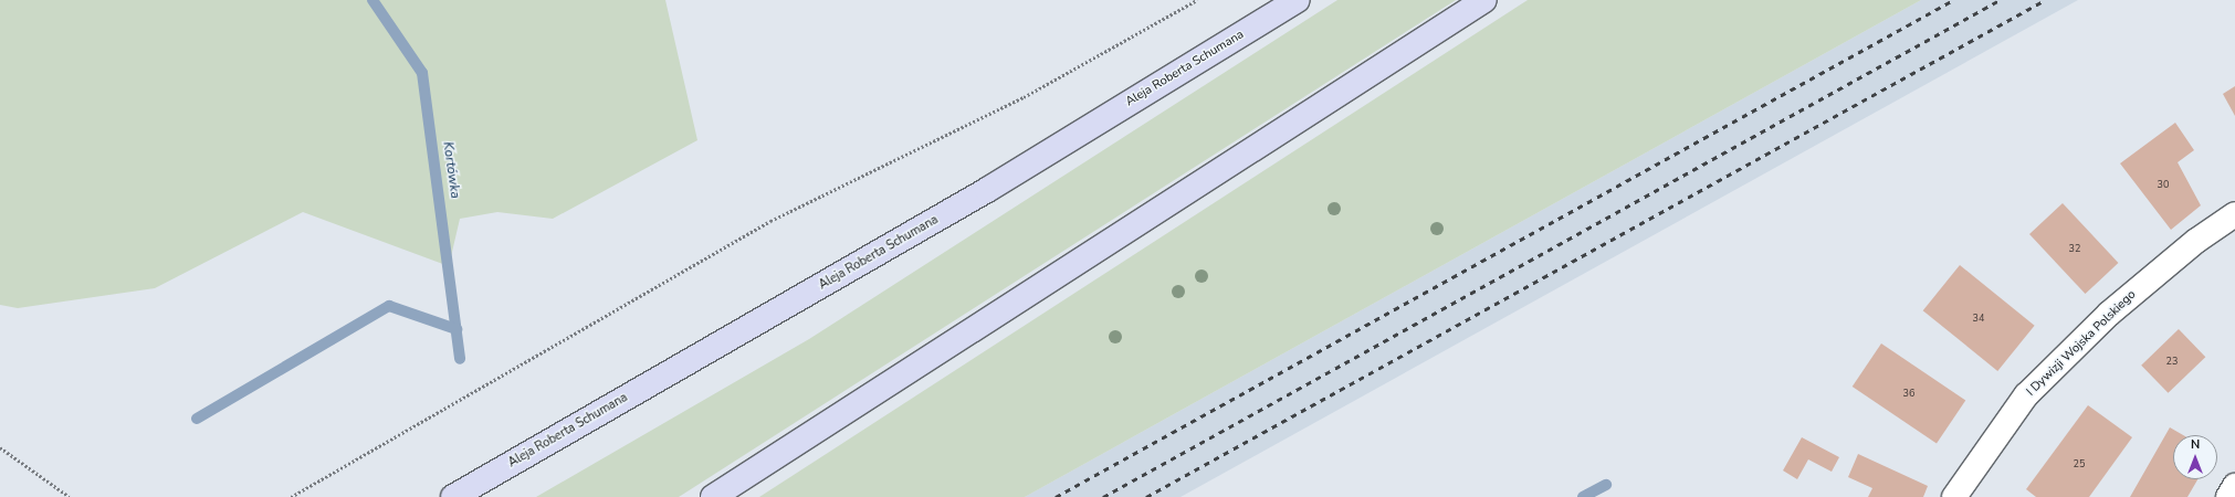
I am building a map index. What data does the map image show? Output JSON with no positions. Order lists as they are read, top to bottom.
{
  "streets": {
    "main road": ["Aleja Roberta Schumana"],
    "street": ["I Dywizji Wojska Polskiego"]
  },
  "water": ["Kortówka"],
  "house_numbers": [
    "30",
    "32",
    "34",
    "23",
    "36",
    "25"
  ],
  "north": "top"
}
